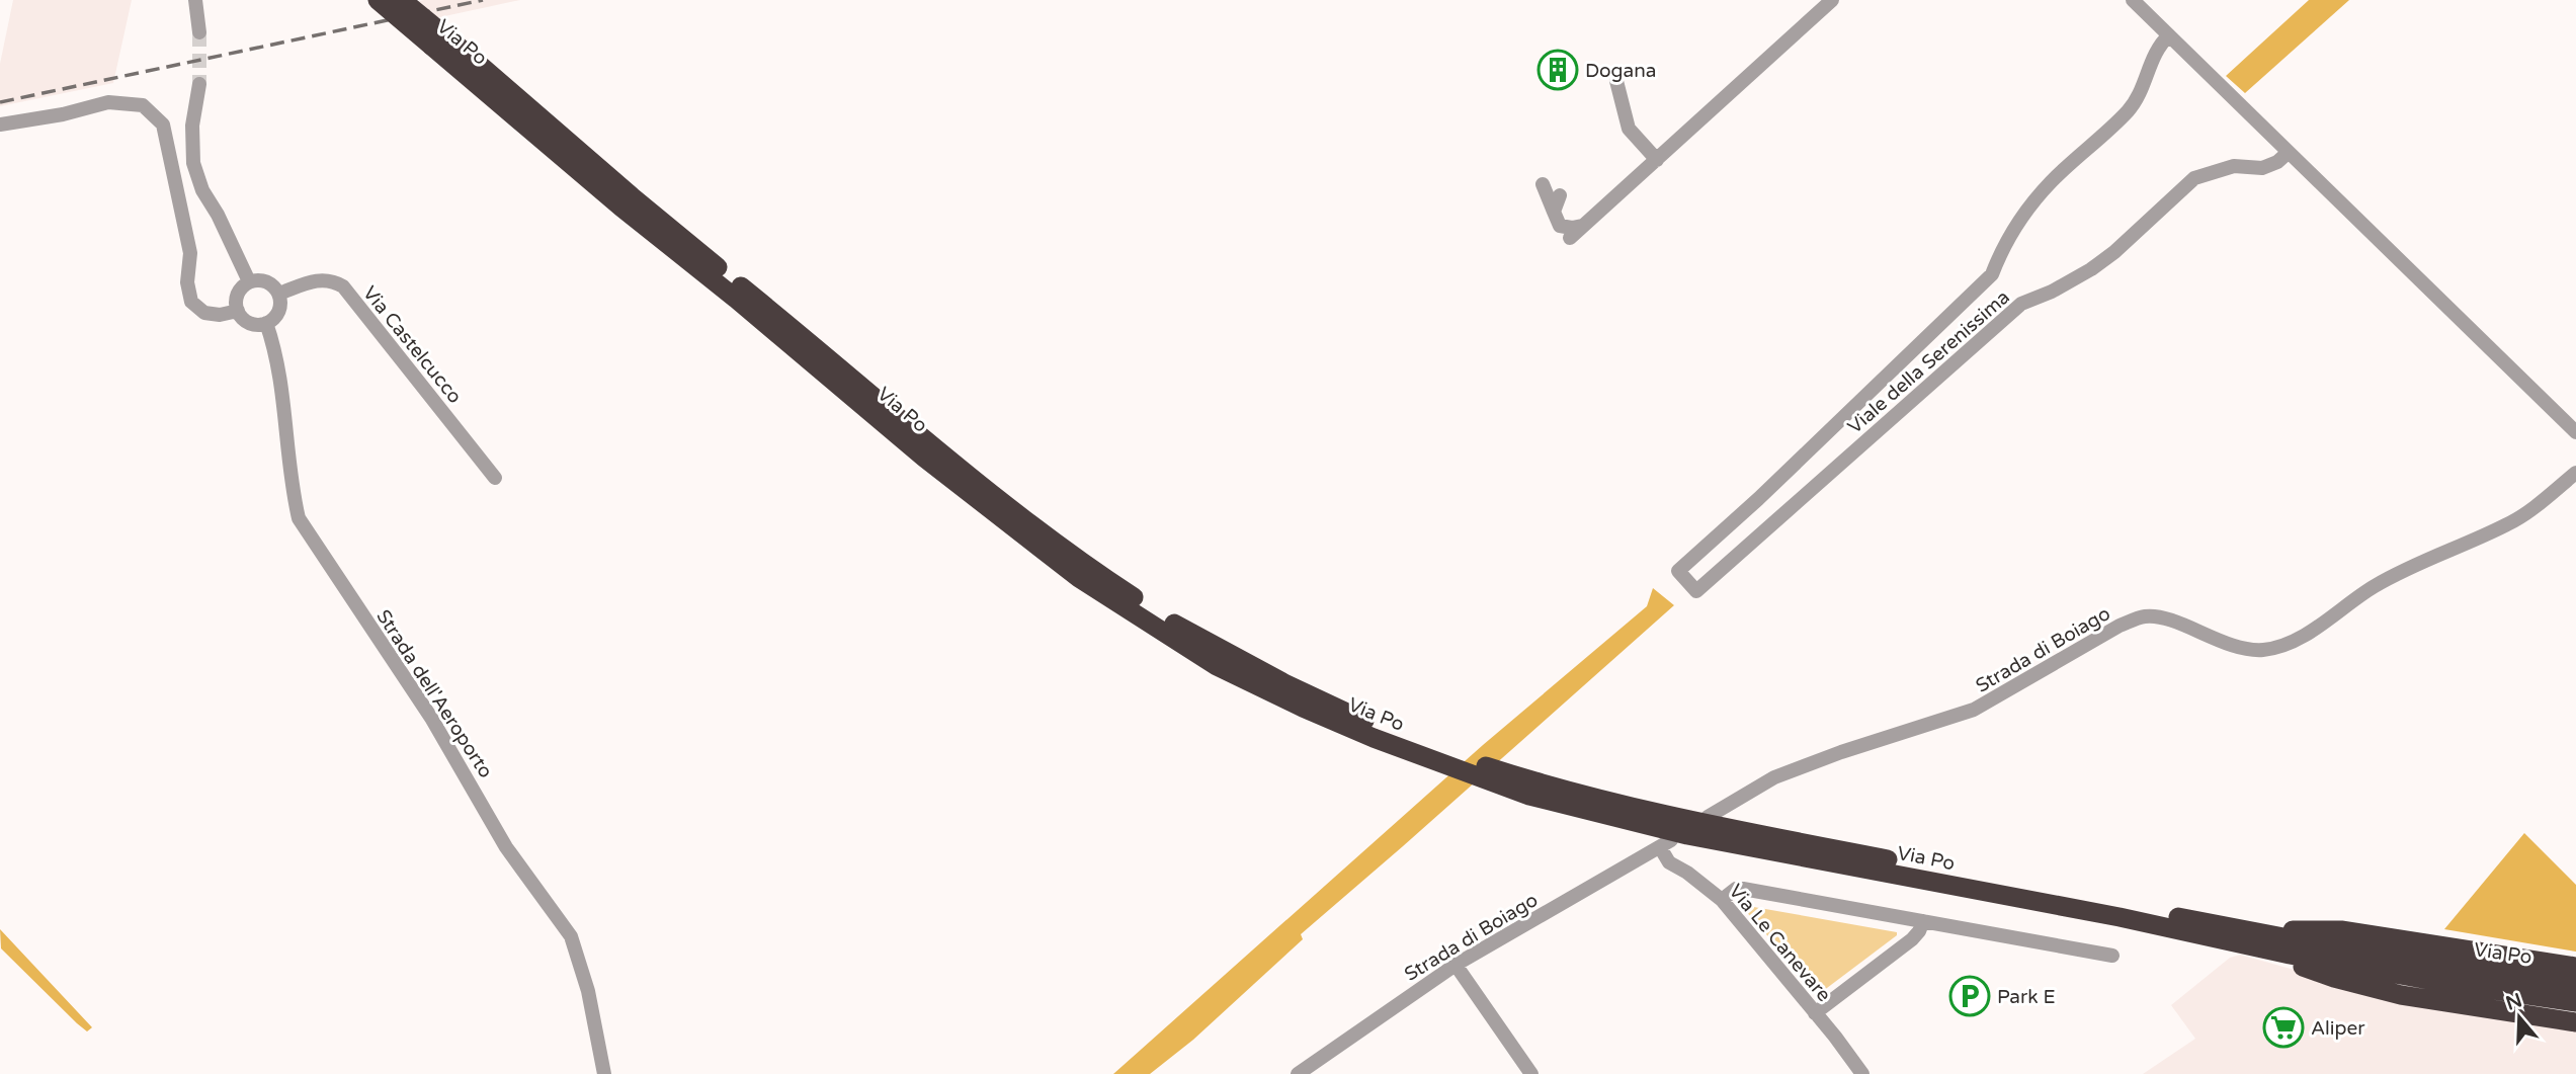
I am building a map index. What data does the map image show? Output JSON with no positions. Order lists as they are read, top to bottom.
{
  "streets": {
    "highway": ["Via Po"],
    "street": [
      "Via Castelcucco",
      "Viale della Serenissima",
      "Strada di Boiago",
      "Strada dell'Aeroporto",
      "Via Le Canevare"
    ]
  },
  "crossings": [
    ["Via Castelcucco", "Strada dell'Aeroporto"],
    ["Strada di Boiago", "Via Le Canevare"]
  ],
  "places": {
    "building": ["Dogana"],
    "parking": ["Park E"],
    "supermarket": ["Aliper"]
  },
  "north": "top"
}
